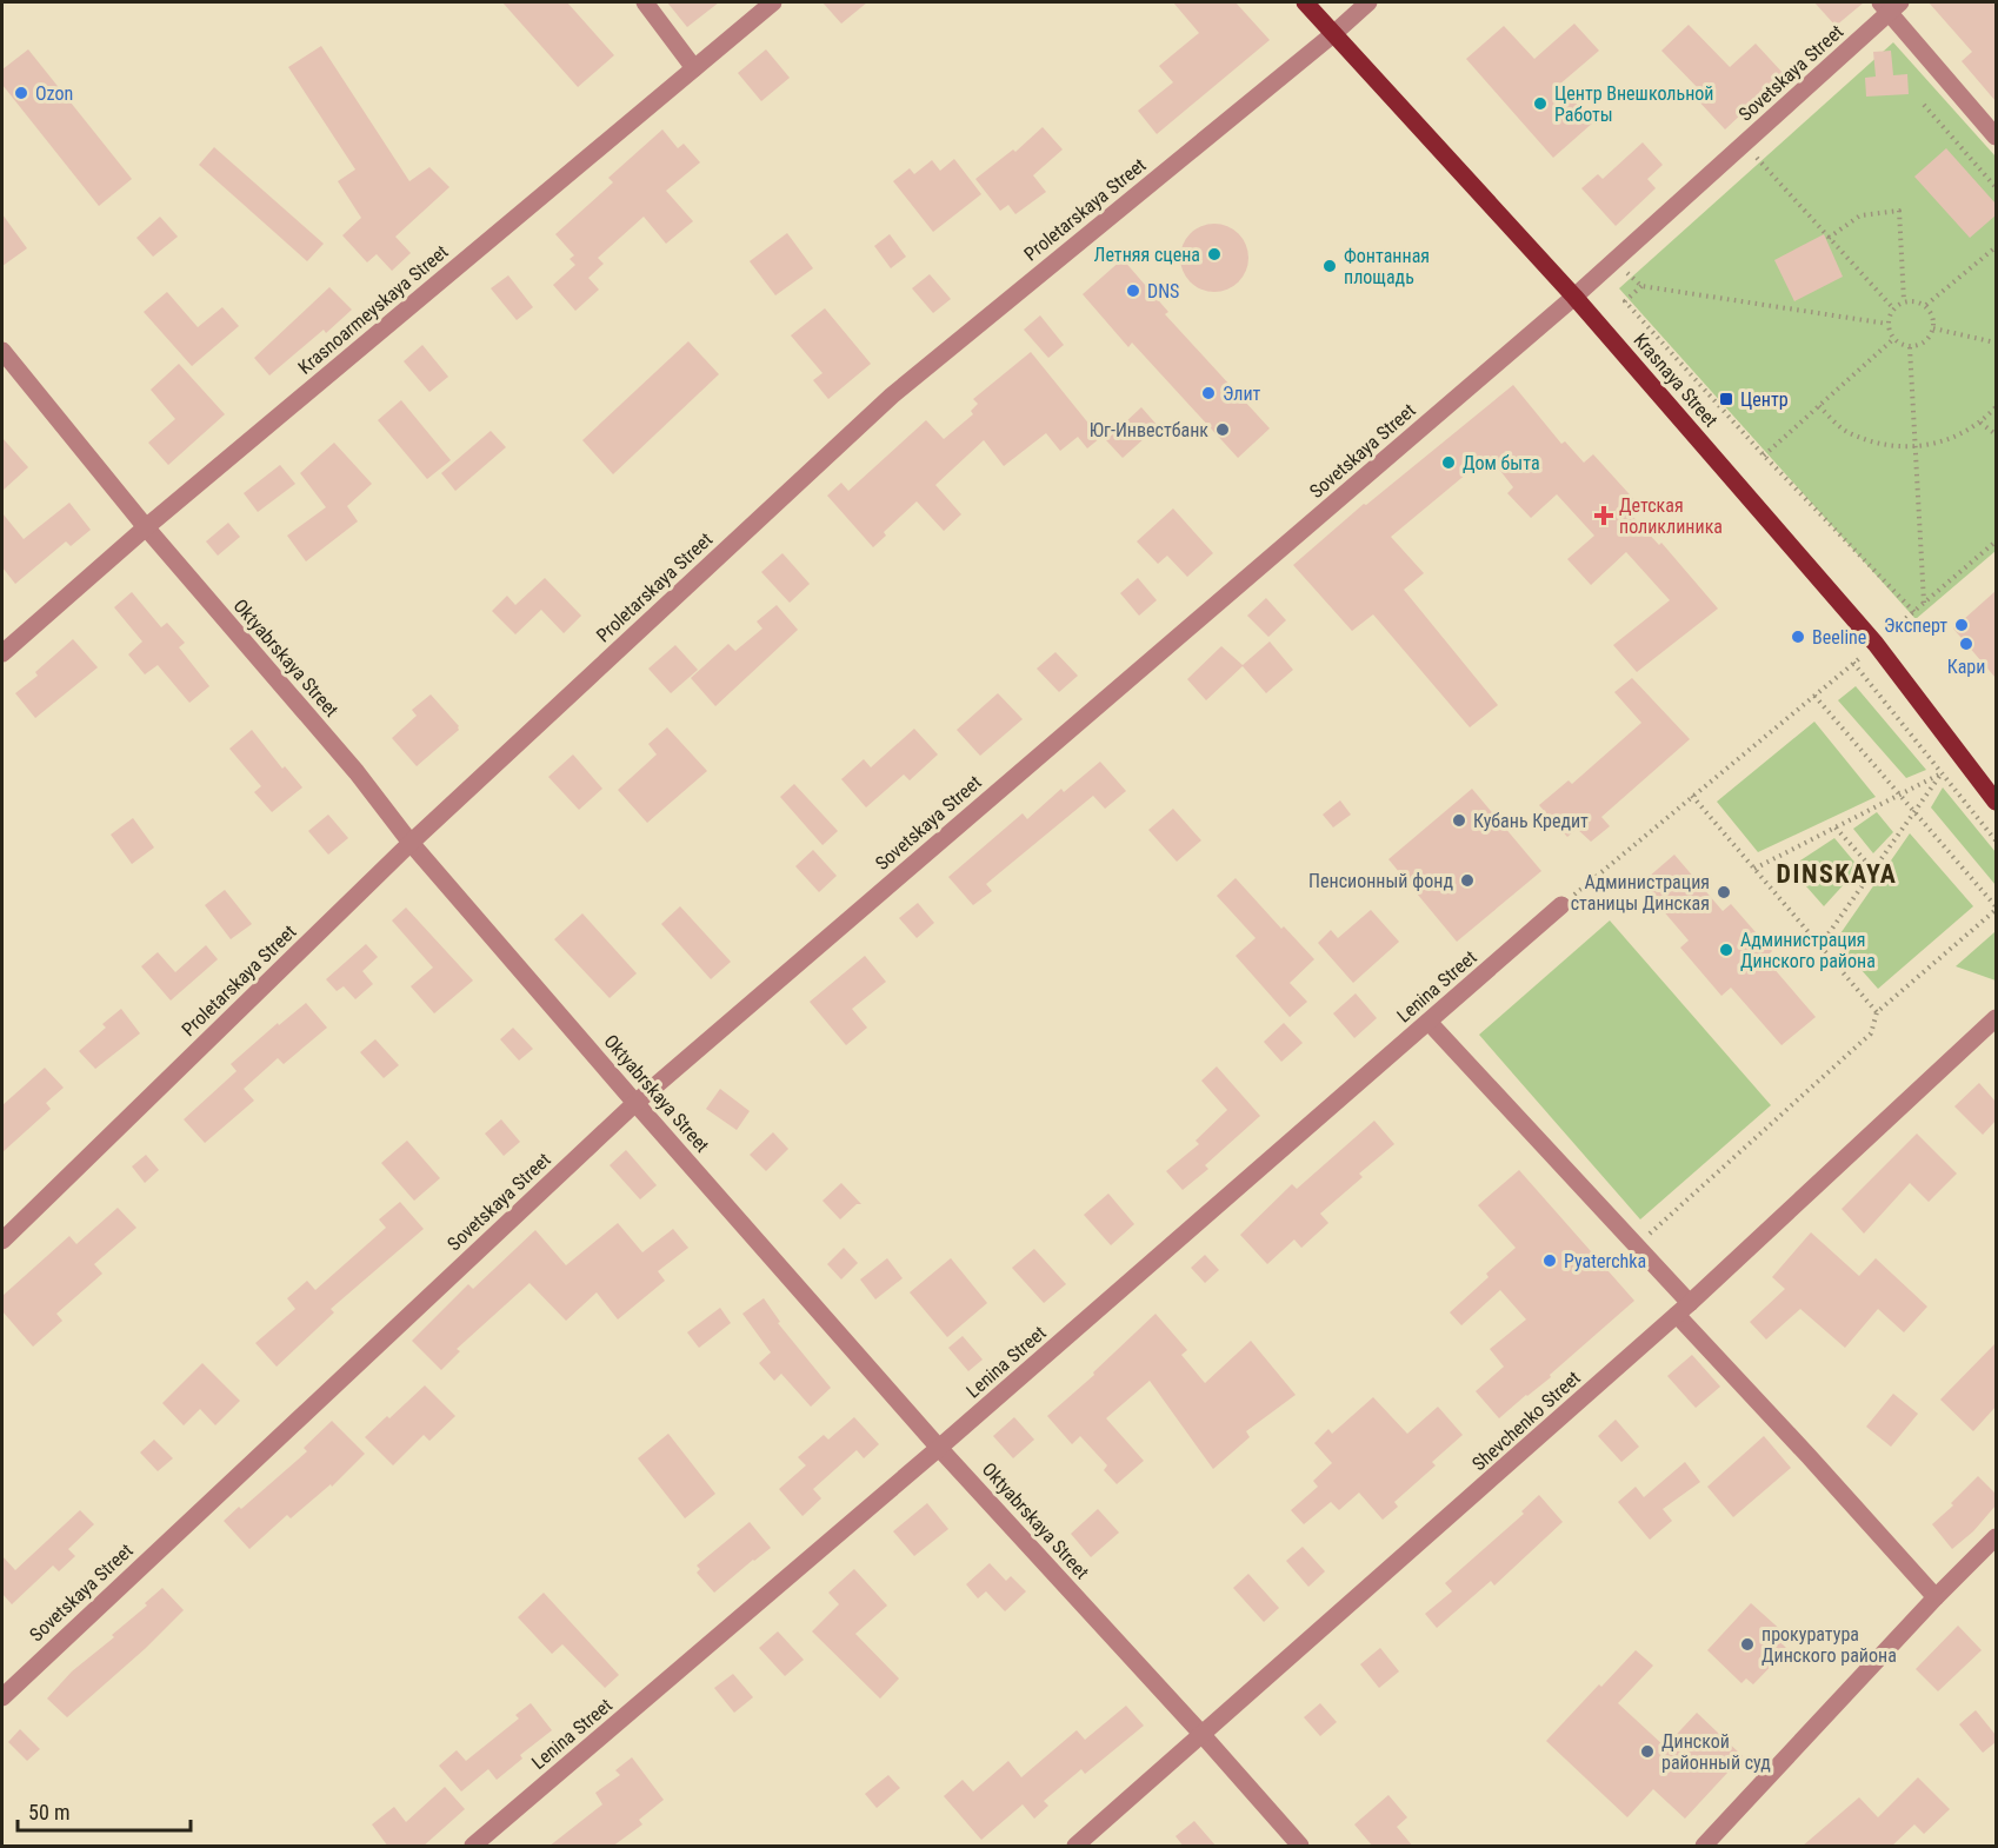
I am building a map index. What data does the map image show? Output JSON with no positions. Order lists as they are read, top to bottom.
{
  "streets": {
    "main road": ["Krasnaya Street"],
    "street": [
      "Sovetskaya Street",
      "Proletarskaya Street",
      "Krasnoarmeyskaya Street",
      "Oktyabrskaya Street",
      "Lenina Street",
      "Shevchenko Street"
    ]
  },
  "crossings": [
    ["Sovetskaya Street", "Krasnaya Street"],
    ["Sovetskaya Street", "Oktyabrskaya Street"],
    ["Proletarskaya Street", "Krasnaya Street"],
    ["Proletarskaya Street", "Oktyabrskaya Street"],
    ["Krasnoarmeyskaya Street", "Oktyabrskaya Street"],
    ["Oktyabrskaya Street", "Lenina Street"],
    ["Oktyabrskaya Street", "Shevchenko Street"]
  ],
  "districts": ["DINSKAYA"],
  "places": {
    "other": [
      "Ozon",
      "Центр Внешкольной Работы",
      "Летняя сцена",
      "Фонтанная площадь",
      "DNS",
      "Элит",
      "Юг-Инвестбанк",
      "Дом быта",
      "Эксперт",
      "Beeline",
      "Кари",
      "Кубань Кредит",
      "Пенсионный фонд",
      "Администрация станицы Динская",
      "Администрация Динского района",
      "Pyaterchka",
      "прокуратура Динского района",
      "Динской районный суд"
    ],
    "transit": ["Центр"],
    "health": ["Детская поликлиника"]
  },
  "scale_bar": "50 m"
}
